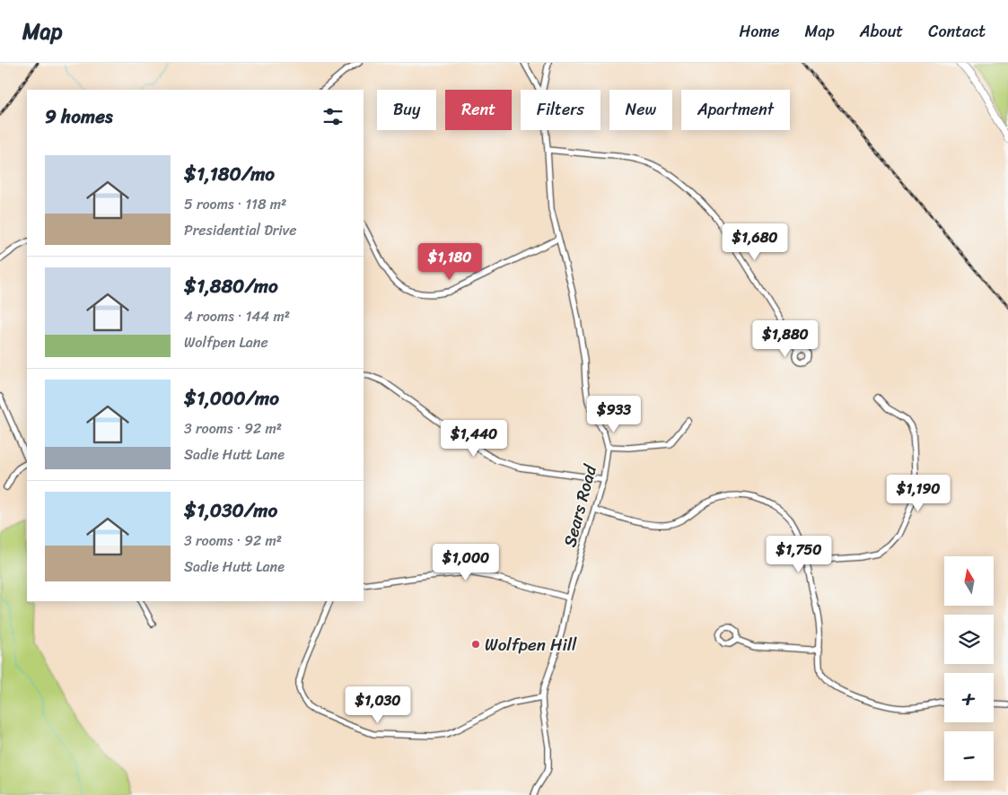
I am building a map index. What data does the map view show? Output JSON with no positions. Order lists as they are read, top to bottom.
{
  "streets": {
    "street": ["Sears Road"]
  },
  "places": ["Wolfpen Hill"],
  "north": "top",
  "page": {
    "header": "Map",
    "nav": [
      "Home",
      "Map",
      "About",
      "Contact"
    ],
    "chip": [
      "Buy",
      "Rent",
      "Filters",
      "New",
      "Apartment"
    ],
    "heading": "9 homes",
    "list": [
      {
        "name": "$1,180/mo",
        "note": "5 rooms · 118 m² · Presidential Drive"
      },
      {
        "name": "$1,880/mo",
        "note": "4 rooms · 144 m² · Wolfpen Lane"
      },
      {
        "name": "$1,000/mo",
        "note": "3 rooms · 92 m² · Sadie Hutt Lane"
      },
      {
        "name": "$1,030/mo",
        "note": "3 rooms · 92 m² · Sadie Hutt Lane"
      }
    ],
    "price": [
      "$1,680",
      "$1,180",
      "$1,880",
      "$933",
      "$1,440",
      "$1,190",
      "$1,750",
      "$1,000",
      "$1,030"
    ],
    "map_buttons": ["+", "−"]
  }
}
